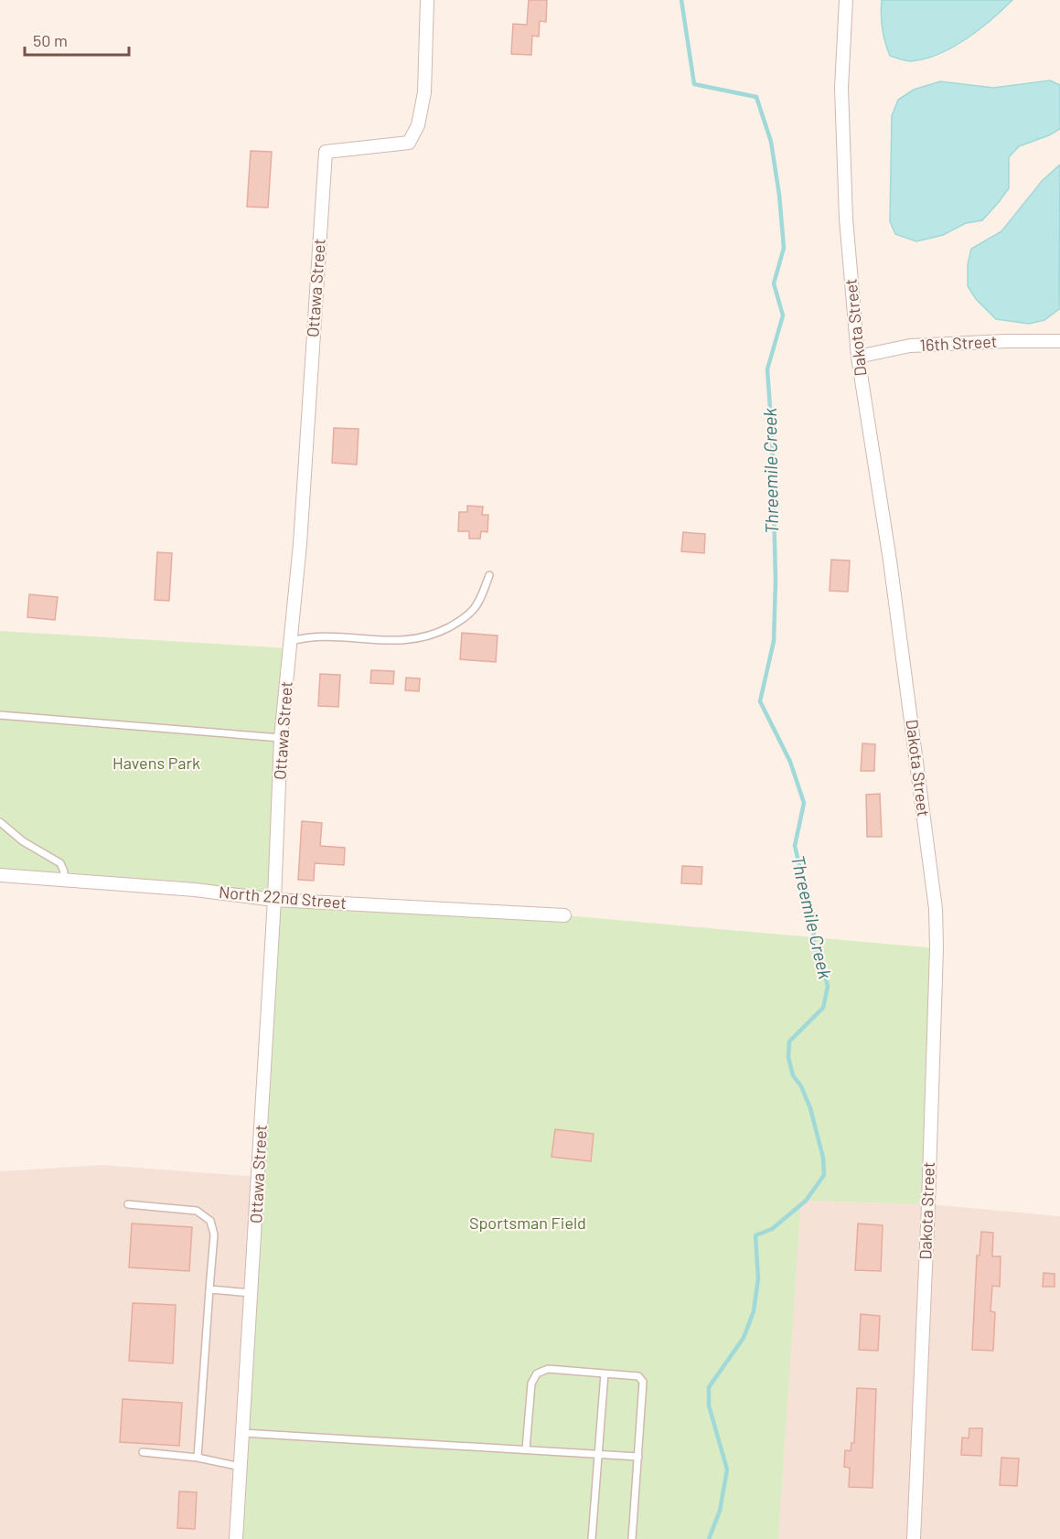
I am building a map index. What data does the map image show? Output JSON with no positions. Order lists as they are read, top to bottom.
{
  "streets": {
    "street": [
      "Ottawa Street",
      "Dakota Street",
      "16th Street",
      "North 22nd Street"
    ]
  },
  "crossings": [
    ["Ottawa Street", "North 22nd Street"],
    ["Dakota Street", "16th Street"]
  ],
  "water": ["Threemile Creek"],
  "parks": ["Havens Park", "Sportsman Field"],
  "scale_bar": "50 m"
}
